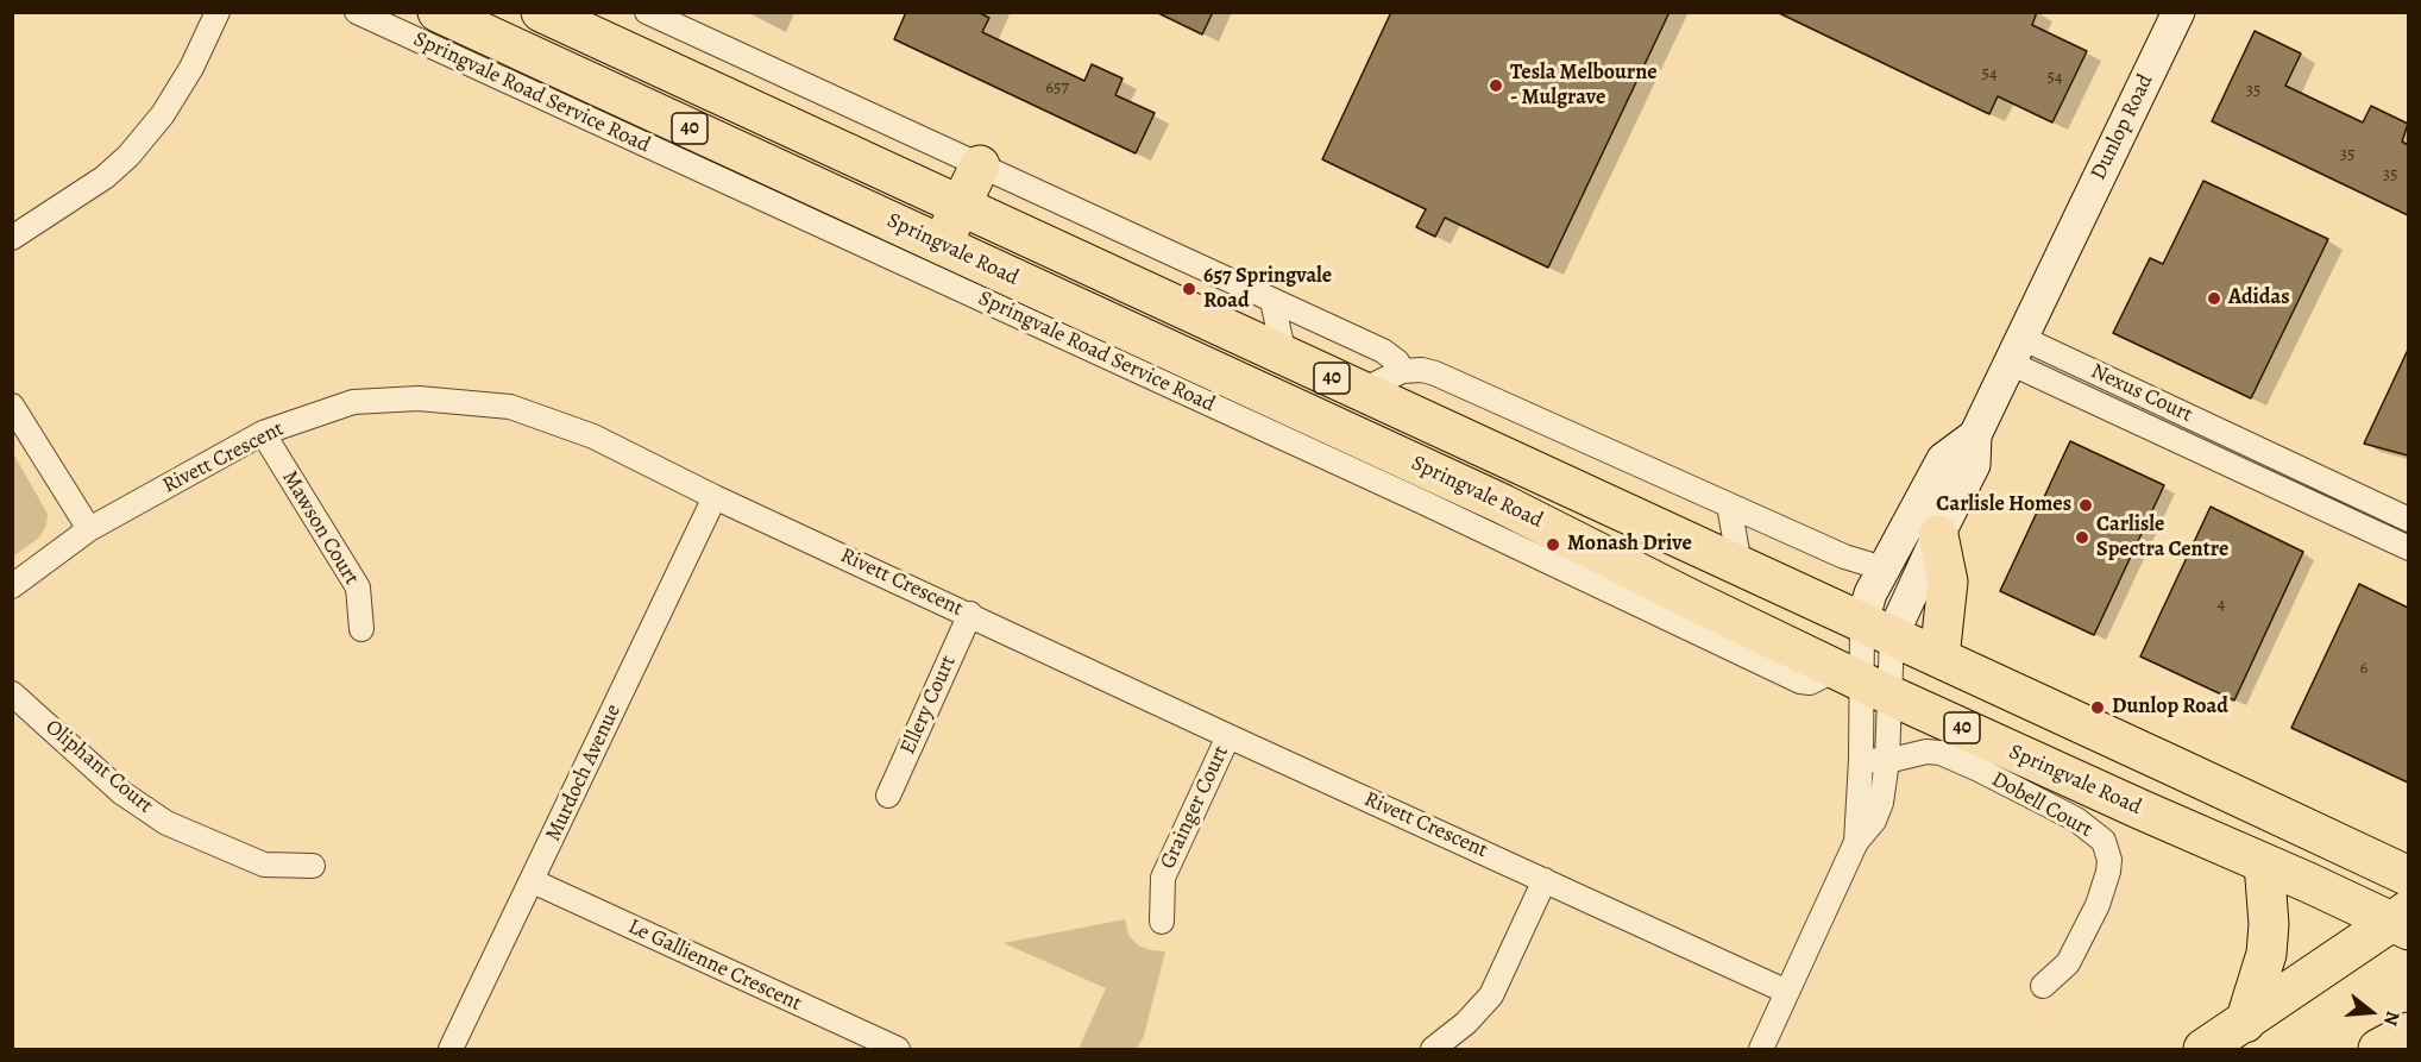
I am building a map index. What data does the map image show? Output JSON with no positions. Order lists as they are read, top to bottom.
{
  "streets": {
    "highway": ["40", "Springvale Road"],
    "street": [
      "Springvale Road Service Road",
      "Dunlop Road",
      "Nexus Court",
      "Rivett Crescent",
      "Mawson Court",
      "Ellery Court",
      "Oliphant Court",
      "Murdoch Avenue",
      "Dobell Court",
      "Grainger Court",
      "Le Gallienne Crescent"
    ]
  },
  "crossings": [
    ["Springvale Road Service Road", "Springvale Road"],
    ["Dunlop Road", "Springvale Road"],
    ["Dunlop Road", "Nexus Court"],
    ["Rivett Crescent", "Mawson Court"],
    ["Rivett Crescent", "Ellery Court"],
    ["Rivett Crescent", "Murdoch Avenue"],
    ["Rivett Crescent", "Grainger Court"],
    ["Murdoch Avenue", "Le Gallienne Crescent"]
  ],
  "places": [
    "Tesla Melbourne - Mulgrave",
    "657 Springvale Road",
    "Adidas",
    "Carlisle Homes",
    "Carlisle Spectra Centre",
    "Monash Drive",
    "Dunlop Road"
  ],
  "house_numbers": [
    "54",
    "54",
    "657",
    "35",
    "35",
    "35",
    "4",
    "6"
  ],
  "north": "right"
}
